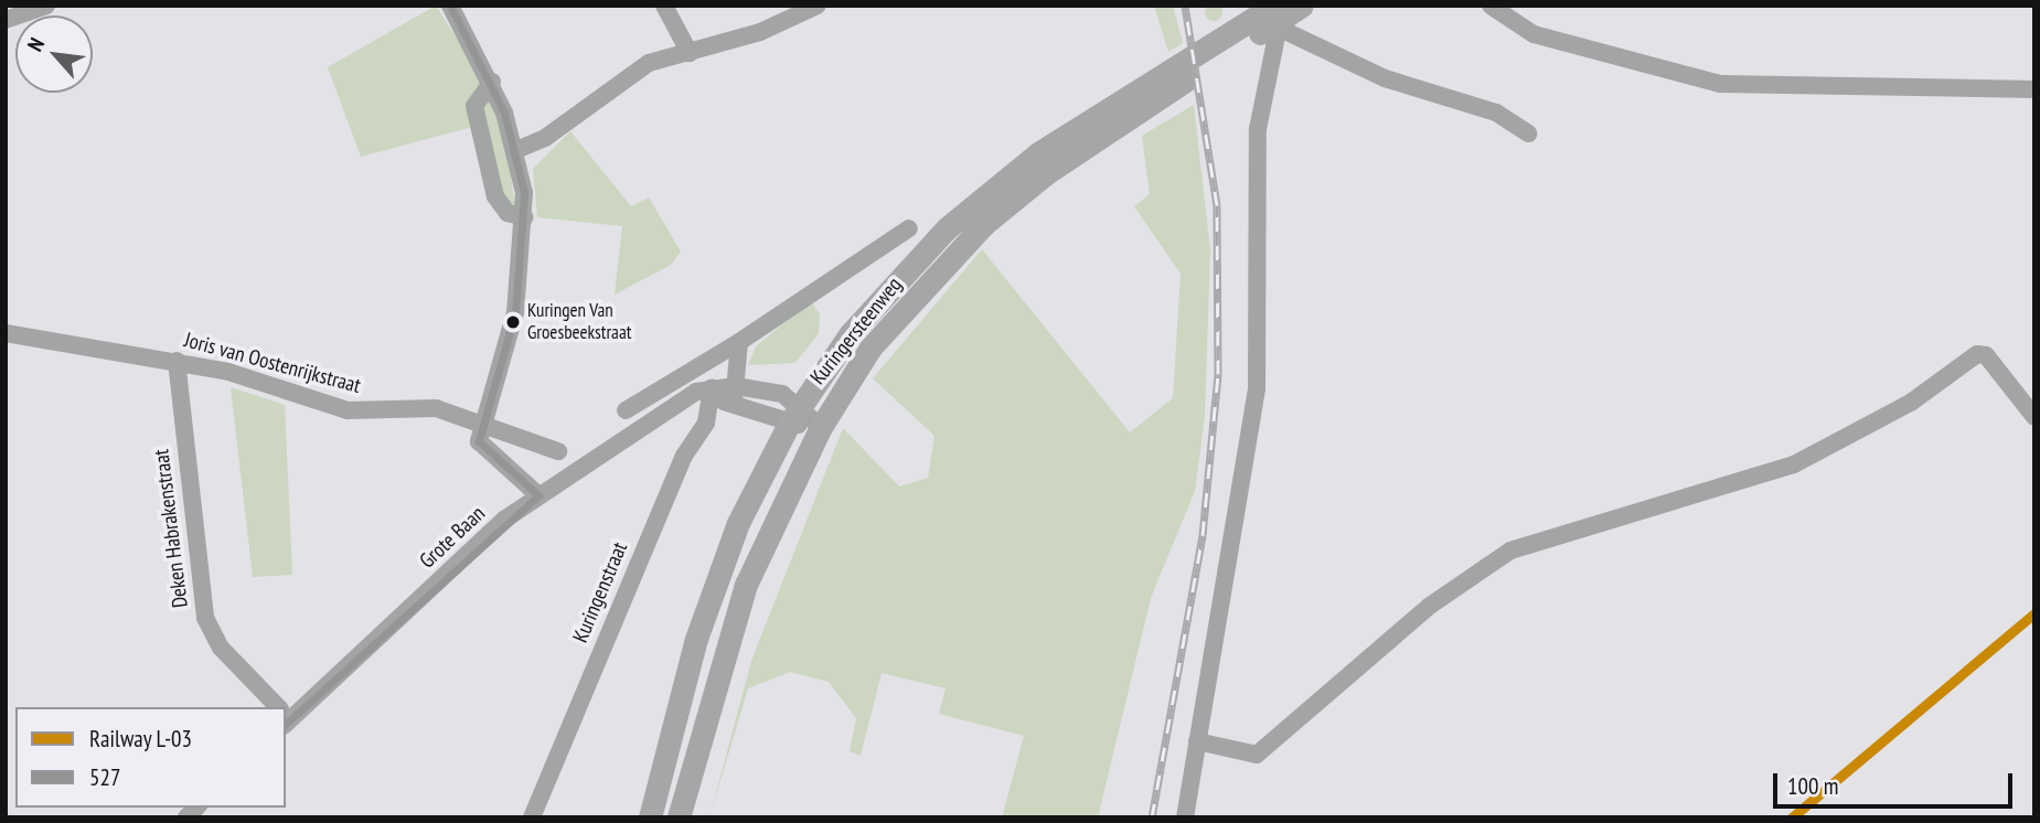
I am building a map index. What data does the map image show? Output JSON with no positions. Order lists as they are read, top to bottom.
{
  "streets": {
    "main road": ["Kuringersteenweg"],
    "street": [
      "Joris van Oostenrijkstraat",
      "Deken Habrakenstraat",
      "Grote Baan",
      "Kuringenstraat"
    ]
  },
  "crossings": [
    ["Joris van Oostenrijkstraat", "Deken Habrakenstraat"],
    ["Grote Baan", "Kuringenstraat"]
  ],
  "places": ["Kuringen Van Groesbeekstraat"],
  "lines": ["transit line 527", "rail line L-03"],
  "legend": ["Railway L-03", "527"],
  "scale_bar": "100 m",
  "north": "top left"
}
